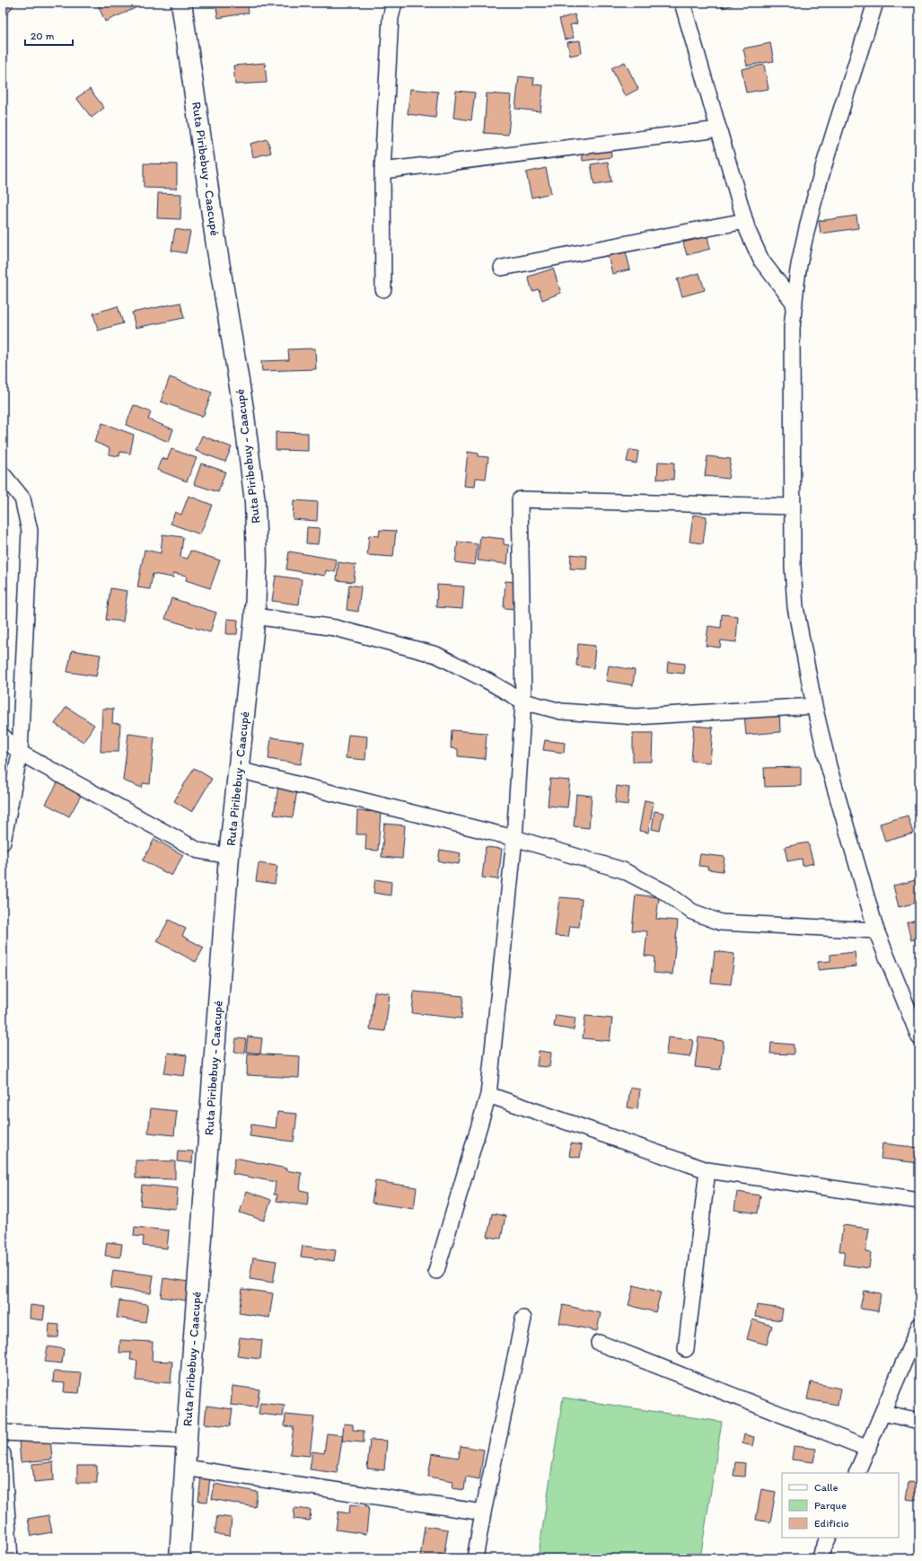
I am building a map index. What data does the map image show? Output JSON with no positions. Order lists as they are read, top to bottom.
{
  "streets": {
    "street": ["Ruta Piribebuy - Caacupé"]
  },
  "legend": ["Calle", "Parque", "Edificio"],
  "scale_bar": "20 m"
}
